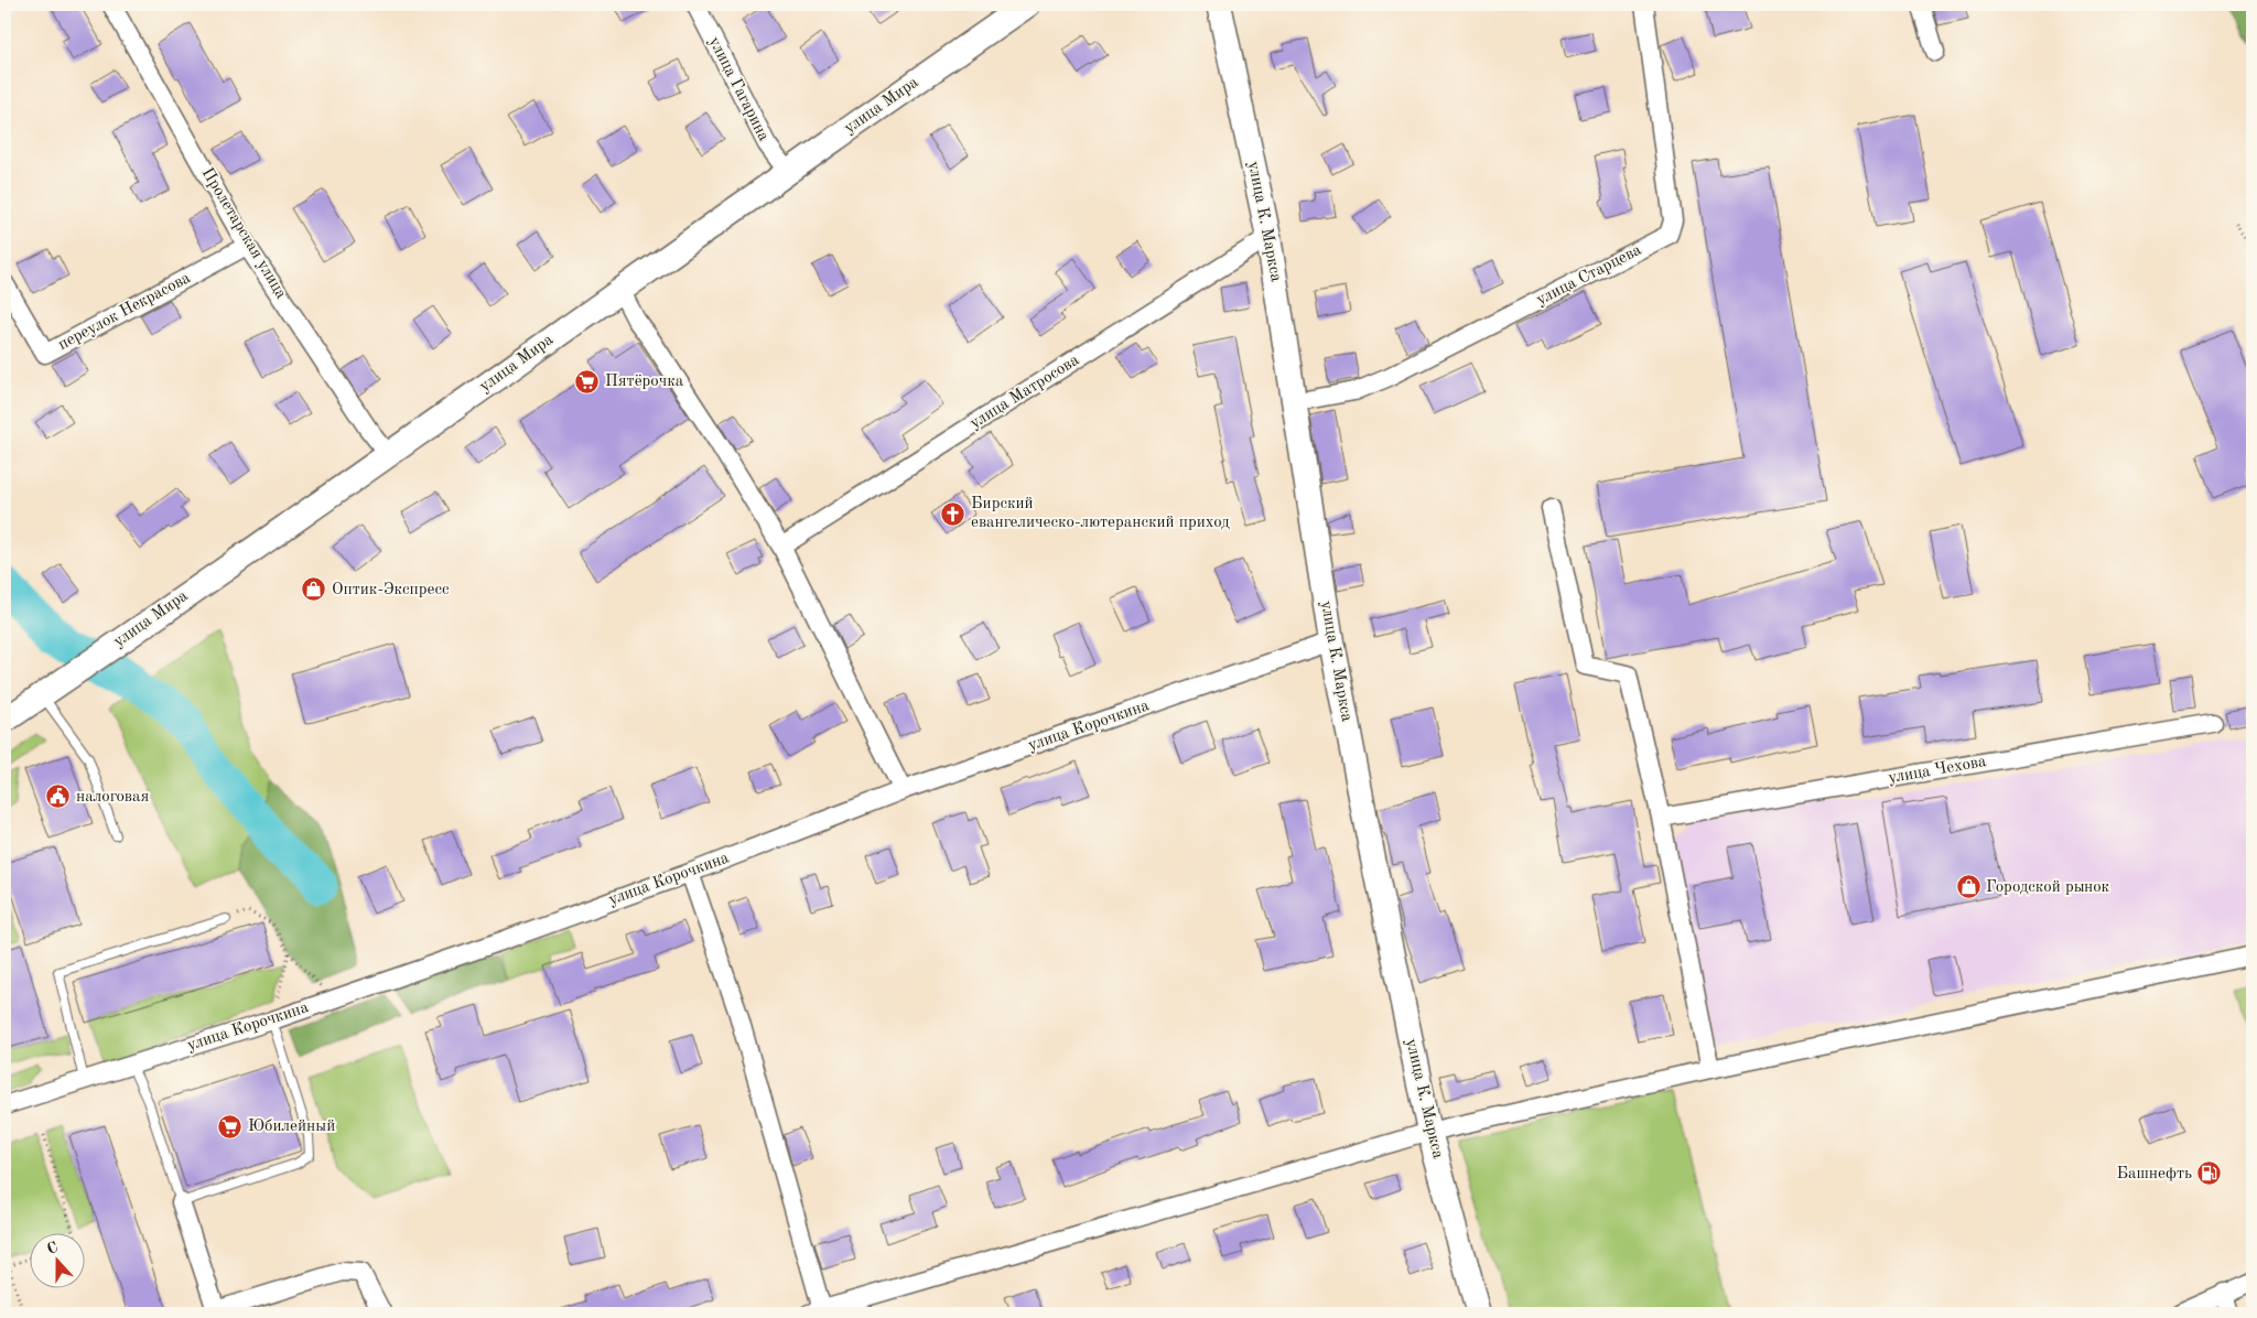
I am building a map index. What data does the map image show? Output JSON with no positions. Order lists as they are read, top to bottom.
{
  "streets": {
    "main road": ["улица Мира", "улица К. Маркса"],
    "street": [
      "улица Гагарина",
      "Пролетарская улица",
      "улица Старцева",
      "переулок Некрасова",
      "улица Матросова",
      "улица Корочкина",
      "улица Чехова"
    ]
  },
  "crossings": [
    ["улица Гагарина", "улица Мира"],
    ["улица Мира", "Пролетарская улица"],
    ["улица К. Маркса", "улица Старцева"],
    ["улица К. Маркса", "улица Матросова"],
    ["улица К. Маркса", "улица Корочкина"],
    ["Пролетарская улица", "переулок Некрасова"]
  ],
  "places": {
    "supermarket": ["Пятёрочка", "Юбилейный"],
    "church": ["Бирский евангелическо-лютеранский приход"],
    "shop": ["Оптик-Экспресс", "Городской рынок"],
    "public building": ["налоговая"],
    "fuel station": ["Башнефть"]
  },
  "north": "top"
}
